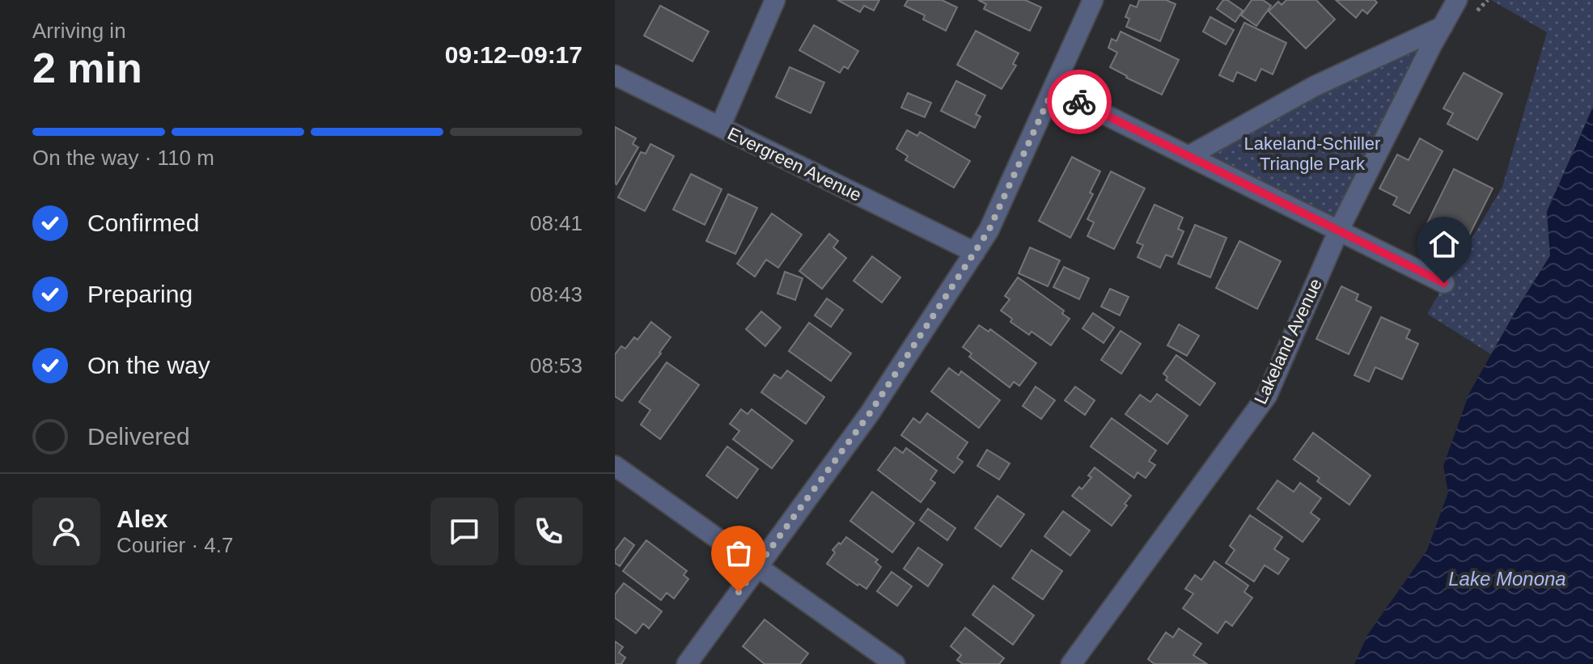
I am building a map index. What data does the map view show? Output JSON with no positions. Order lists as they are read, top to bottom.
{
  "streets": {
    "street": ["Evergreen Avenue", "Lakeland Avenue"]
  },
  "water": ["Lake Monona"],
  "parks": ["Lakeland-Schiller Triangle Park"],
  "page": {
    "heading": ["2 min", "Arriving in", "09:12–09:17"],
    "panel": ["Alex", "Courier · 4.7"],
    "bar": "On the way · 110 m",
    "list": [
      ["Confirmed", "08:41"],
      ["Preparing", "08:43"],
      ["On the way", "08:53"],
      "Delivered"
    ]
  }
}
